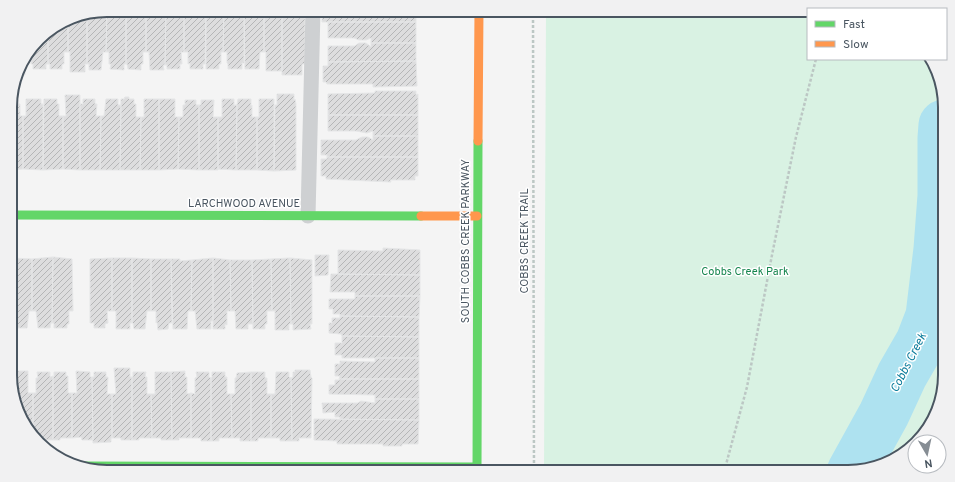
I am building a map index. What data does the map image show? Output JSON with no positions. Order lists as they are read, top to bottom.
{
  "streets": {
    "street": ["LARCHWOOD AVENUE", "SOUTH COBBS CREEK PARKWAY"],
    "path": ["COBBS CREEK TRAIL"]
  },
  "crossings": [
    ["LARCHWOOD AVENUE", "SOUTH COBBS CREEK PARKWAY"]
  ],
  "water": ["Cobbs Creek"],
  "parks": ["Cobbs Creek Park"],
  "legend": ["Fast", "Slow"],
  "north": "bottom"
}
